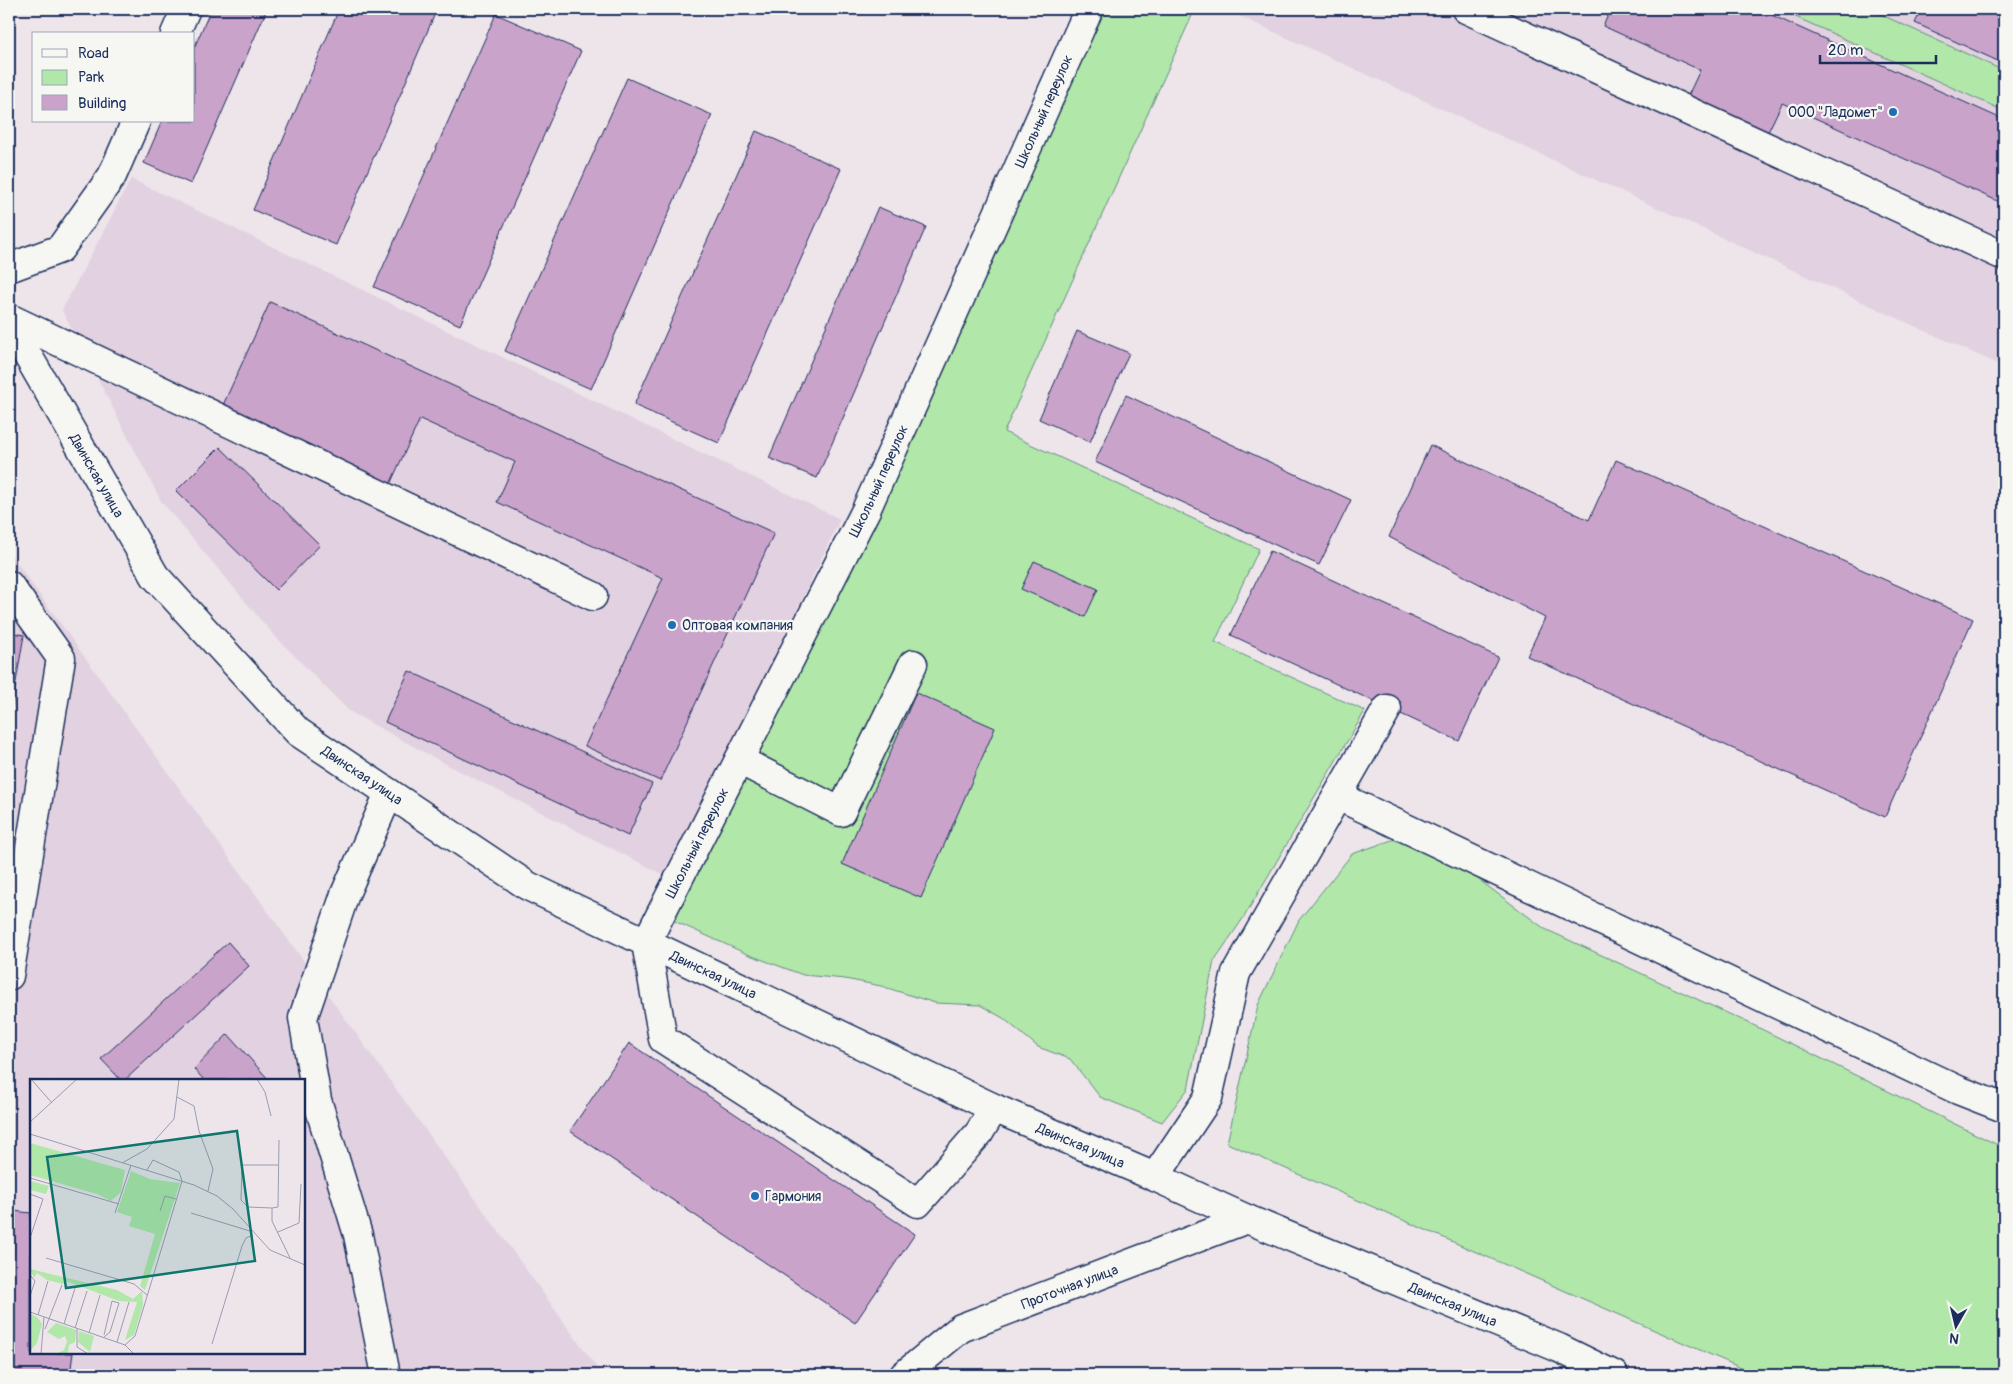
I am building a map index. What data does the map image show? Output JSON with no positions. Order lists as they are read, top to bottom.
{
  "streets": {
    "street": ["Школьный переулок", "Двинская улица", "Проточная улица"]
  },
  "crossings": [
    ["Школьный переулок", "Двинская улица"],
    ["Двинская улица", "Проточная улица"]
  ],
  "places": ["ООО \"Ладомет\"", "Оптовая компания", "Гармония"],
  "legend": ["Road", "Park", "Building"],
  "scale_bar": "20 m",
  "north": "bottom"
}
